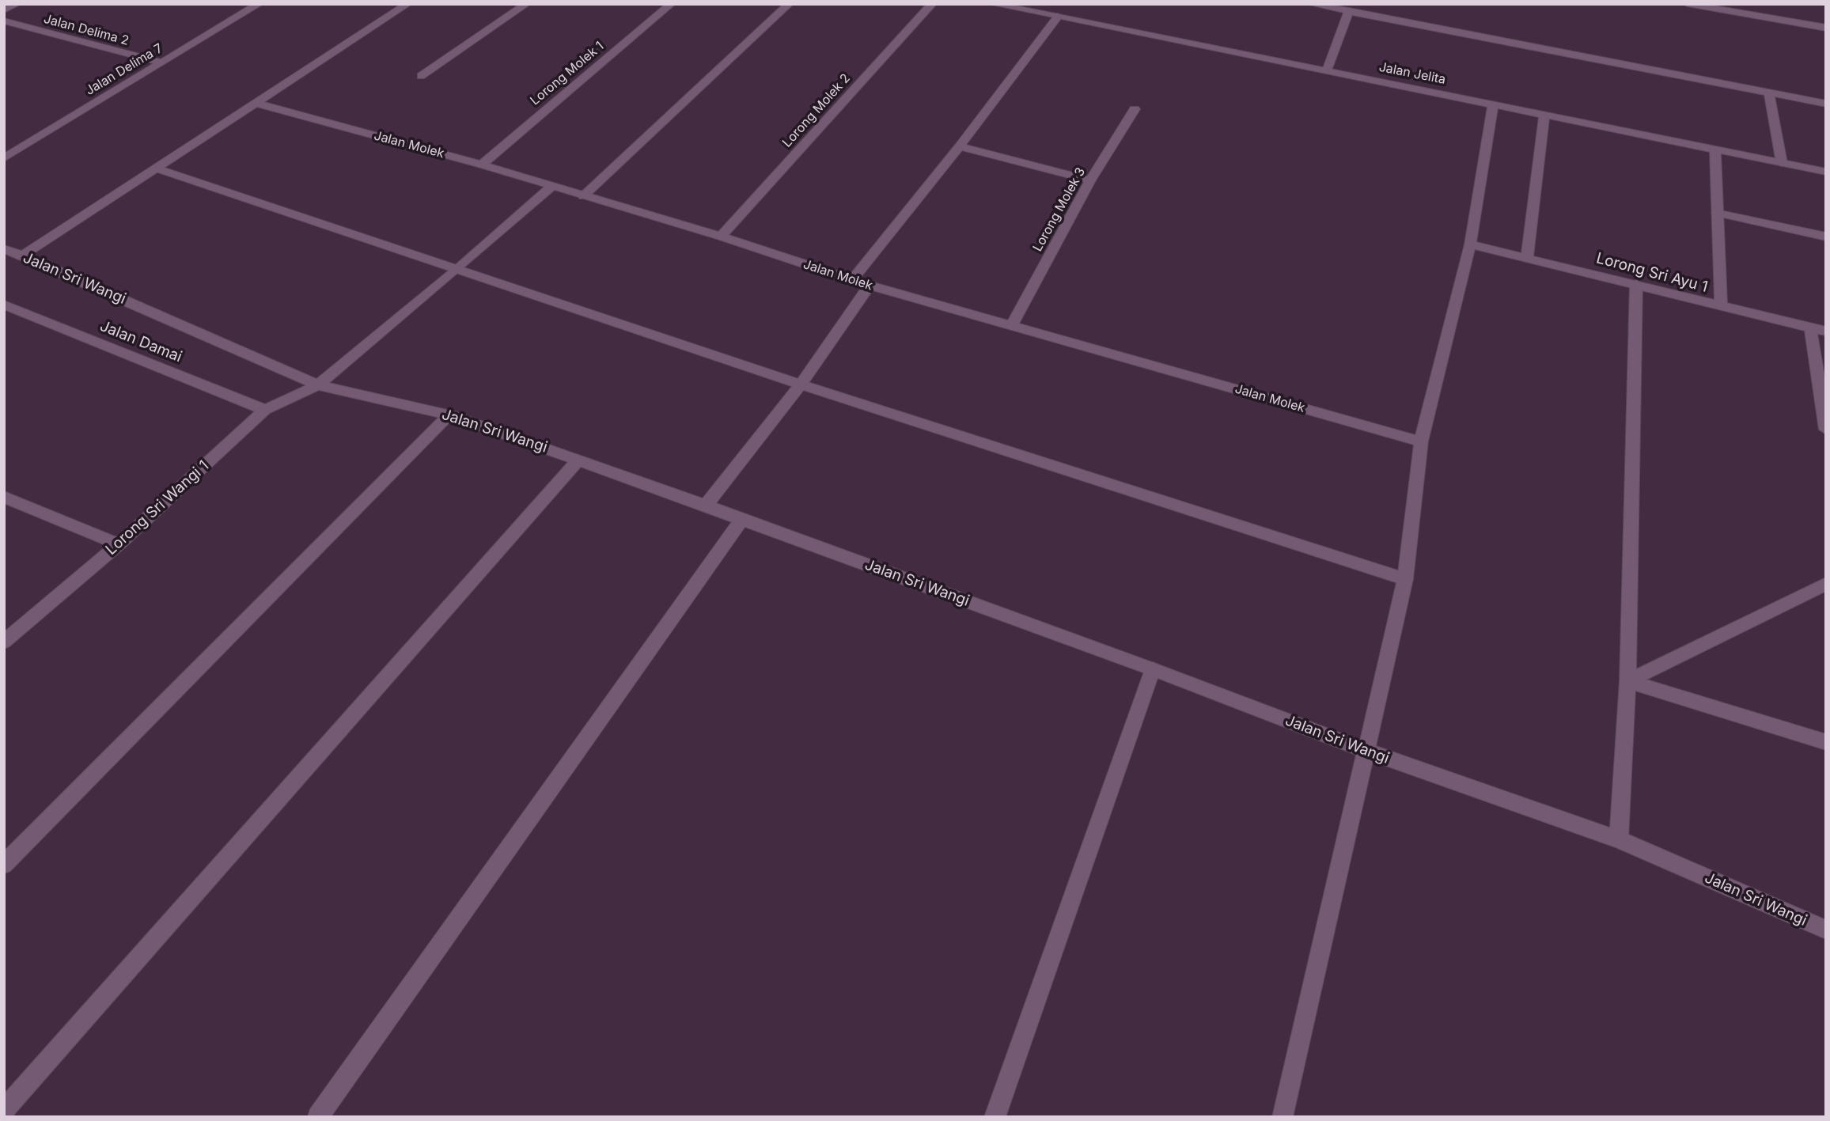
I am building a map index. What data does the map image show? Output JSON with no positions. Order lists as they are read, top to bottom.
{
  "streets": {
    "street": [
      "Jalan Delima 2",
      "Jalan Delima 7",
      "Lorong Molek 1",
      "Jalan Jelita",
      "Lorong Molek 2",
      "Jalan Molek",
      "Lorong Molek 3",
      "Lorong Sri Ayu 1",
      "Jalan Sri Wangi",
      "Jalan Damai",
      "Lorong Sri Wangi 1"
    ]
  },
  "crossings": [
    ["Jalan Delima 2", "Jalan Delima 7"],
    ["Lorong Molek 1", "Jalan Molek"],
    ["Lorong Molek 2", "Jalan Molek"],
    ["Jalan Molek", "Lorong Molek 3"],
    ["Jalan Molek", "Lorong Sri Wangi 1"],
    ["Jalan Sri Wangi", "Lorong Sri Wangi 1"],
    ["Jalan Damai", "Lorong Sri Wangi 1"]
  ]
}
